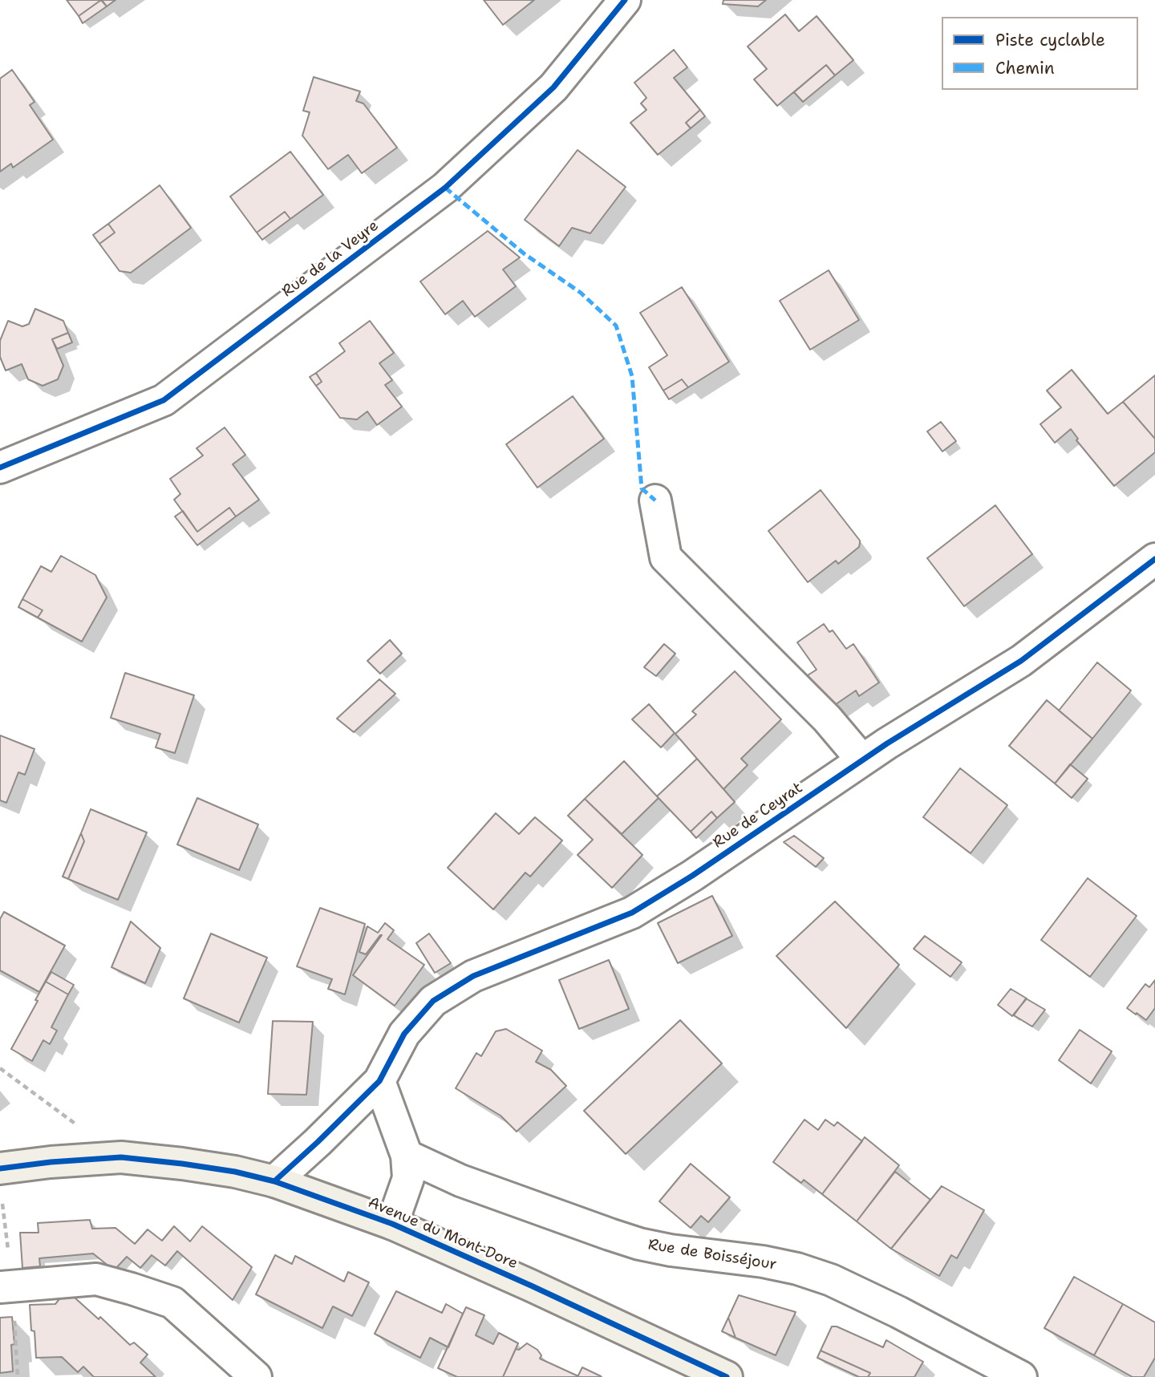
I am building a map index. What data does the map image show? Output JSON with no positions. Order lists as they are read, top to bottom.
{
  "streets": {
    "main road": ["Avenue du Mont-Dore"],
    "street": ["Rue de la Veyre", "Rue de Ceyrat", "Rue de Boisséjour"]
  },
  "crossings": [
    ["Rue de Ceyrat", "Avenue du Mont-Dore"]
  ],
  "legend": ["Piste cyclable", "Chemin"]
}
